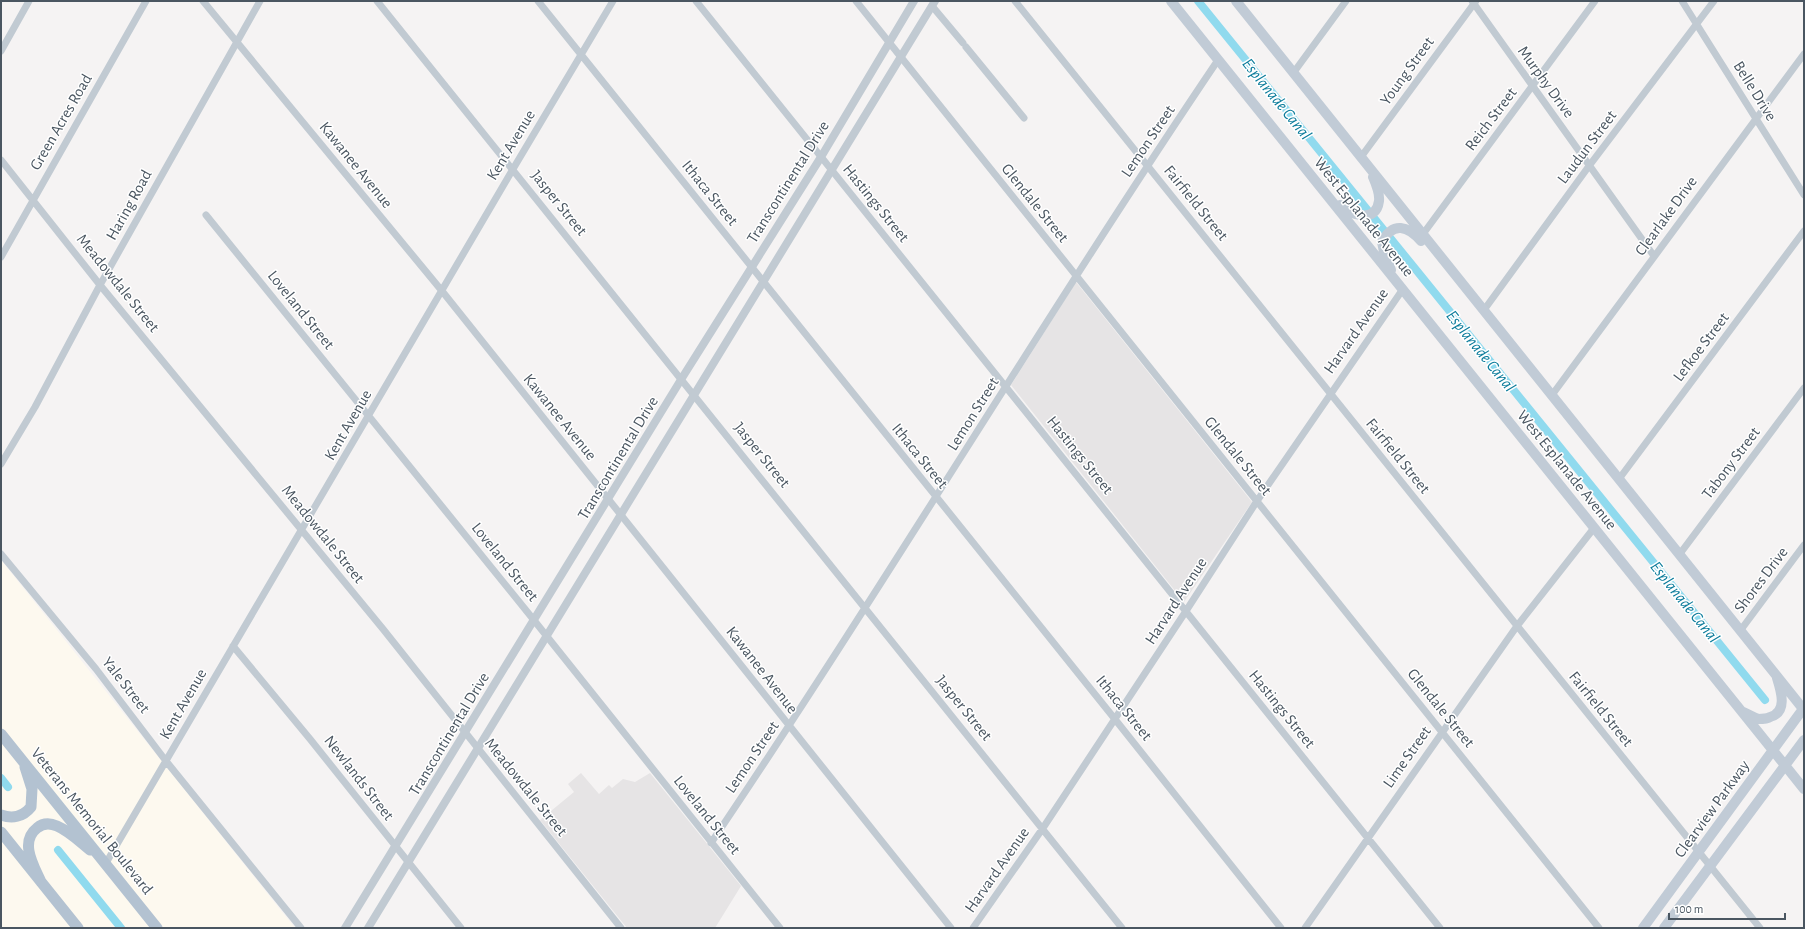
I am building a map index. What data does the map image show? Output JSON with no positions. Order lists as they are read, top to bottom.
{
  "streets": {
    "main road": ["West Esplanade Avenue", "Clearview Parkway", "Veterans Memorial Boulevard"],
    "street": [
      "Young Street",
      "Murphy Drive",
      "Belle Drive",
      "Reich Street",
      "Green Acres Road",
      "Lemon Street",
      "Kent Avenue",
      "Laudun Street",
      "Kawanee Avenue",
      "Transcontinental Drive",
      "Ithaca Street",
      "Jasper Street",
      "Hastings Street",
      "Glendale Street",
      "Fairfield Street",
      "Haring Road",
      "Clearlake Drive",
      "Meadowdale Street",
      "Loveland Street",
      "Harvard Avenue",
      "Lefkoe Street",
      "Tabony Street",
      "Shores Drive",
      "Yale Street",
      "Lime Street",
      "Newlands Street"
    ]
  },
  "crossings": [
    ["Young Street", "Murphy Drive"],
    ["Murphy Drive", "Reich Street"],
    ["Murphy Drive", "Laudun Street"],
    ["Murphy Drive", "Clearlake Drive"],
    ["Belle Drive", "Laudun Street"],
    ["Belle Drive", "Clearlake Drive"],
    ["Green Acres Road", "Meadowdale Street"],
    ["Lemon Street", "Kawanee Avenue"],
    ["Lemon Street", "Ithaca Street"],
    ["Lemon Street", "Jasper Street"],
    ["Lemon Street", "Hastings Street"],
    ["Lemon Street", "Glendale Street"],
    ["Lemon Street", "Fairfield Street"],
    ["Lemon Street", "West Esplanade Avenue"],
    ["Lemon Street", "Loveland Street"],
    ["Kent Avenue", "Kawanee Avenue"],
    ["Kent Avenue", "Ithaca Street"],
    ["Kent Avenue", "Jasper Street"],
    ["Kent Avenue", "Meadowdale Street"],
    ["Kent Avenue", "Loveland Street"],
    ["Kent Avenue", "Yale Street"],
    ["Kent Avenue", "Newlands Street"],
    ["Kent Avenue", "Veterans Memorial Boulevard"],
    ["Kawanee Avenue", "Transcontinental Drive"],
    ["Kawanee Avenue", "Haring Road"],
    ["Transcontinental Drive", "Ithaca Street"],
    ["Transcontinental Drive", "Jasper Street"],
    ["Transcontinental Drive", "Hastings Street"],
    ["Transcontinental Drive", "Glendale Street"],
    ["Transcontinental Drive", "Meadowdale Street"],
    ["Transcontinental Drive", "Loveland Street"],
    ["Transcontinental Drive", "Newlands Street"],
    ["Ithaca Street", "Harvard Avenue"],
    ["Jasper Street", "Harvard Avenue"],
    ["Hastings Street", "Harvard Avenue"],
    ["Hastings Street", "Lime Street"],
    ["Glendale Street", "Harvard Avenue"],
    ["Glendale Street", "Lime Street"],
    ["Fairfield Street", "Harvard Avenue"],
    ["Fairfield Street", "Lime Street"],
    ["Fairfield Street", "Clearview Parkway"],
    ["Haring Road", "Meadowdale Street"],
    ["West Esplanade Avenue", "Harvard Avenue"],
    ["West Esplanade Avenue", "Lime Street"],
    ["West Esplanade Avenue", "Clearview Parkway"]
  ],
  "water": ["Esplanade Canal"],
  "scale_bar": "100 m"
}
